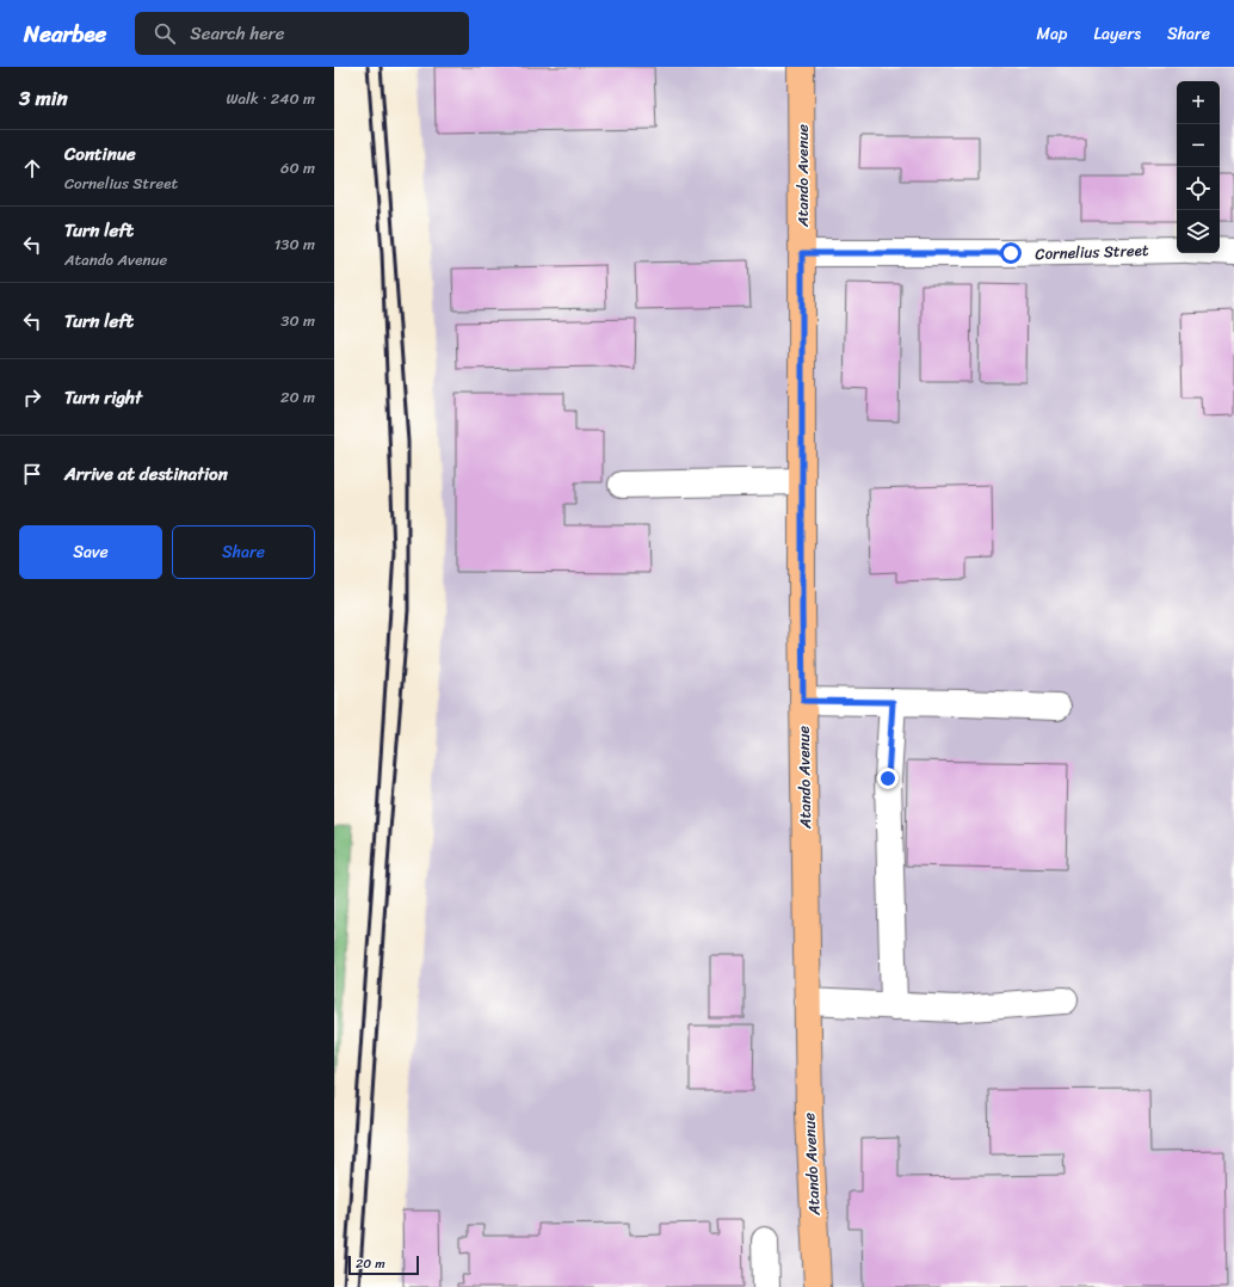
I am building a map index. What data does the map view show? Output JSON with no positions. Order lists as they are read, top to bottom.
{
  "streets": {
    "main road": ["Atando Avenue"],
    "street": ["Cornelius Street"]
  },
  "crossings": [
    ["Atando Avenue", "Cornelius Street"]
  ],
  "scale_bar": "20 m",
  "page": {
    "header": "Nearbee",
    "search": "Search here",
    "nav": ["Map", "Layers", "Share"],
    "heading": ["3 min", "Walk · 240 m"],
    "map_buttons": ["+", "−"],
    "list": [
      ["Continue", "Cornelius Street", "60 m"],
      ["Turn left", "Atando Avenue", "130 m"],
      ["Turn left", "30 m"],
      ["Turn right", "20 m"],
      "Arrive at destination"
    ],
    "buttons": ["Save", "Share"],
    "scale": "20 m"
  }
}
